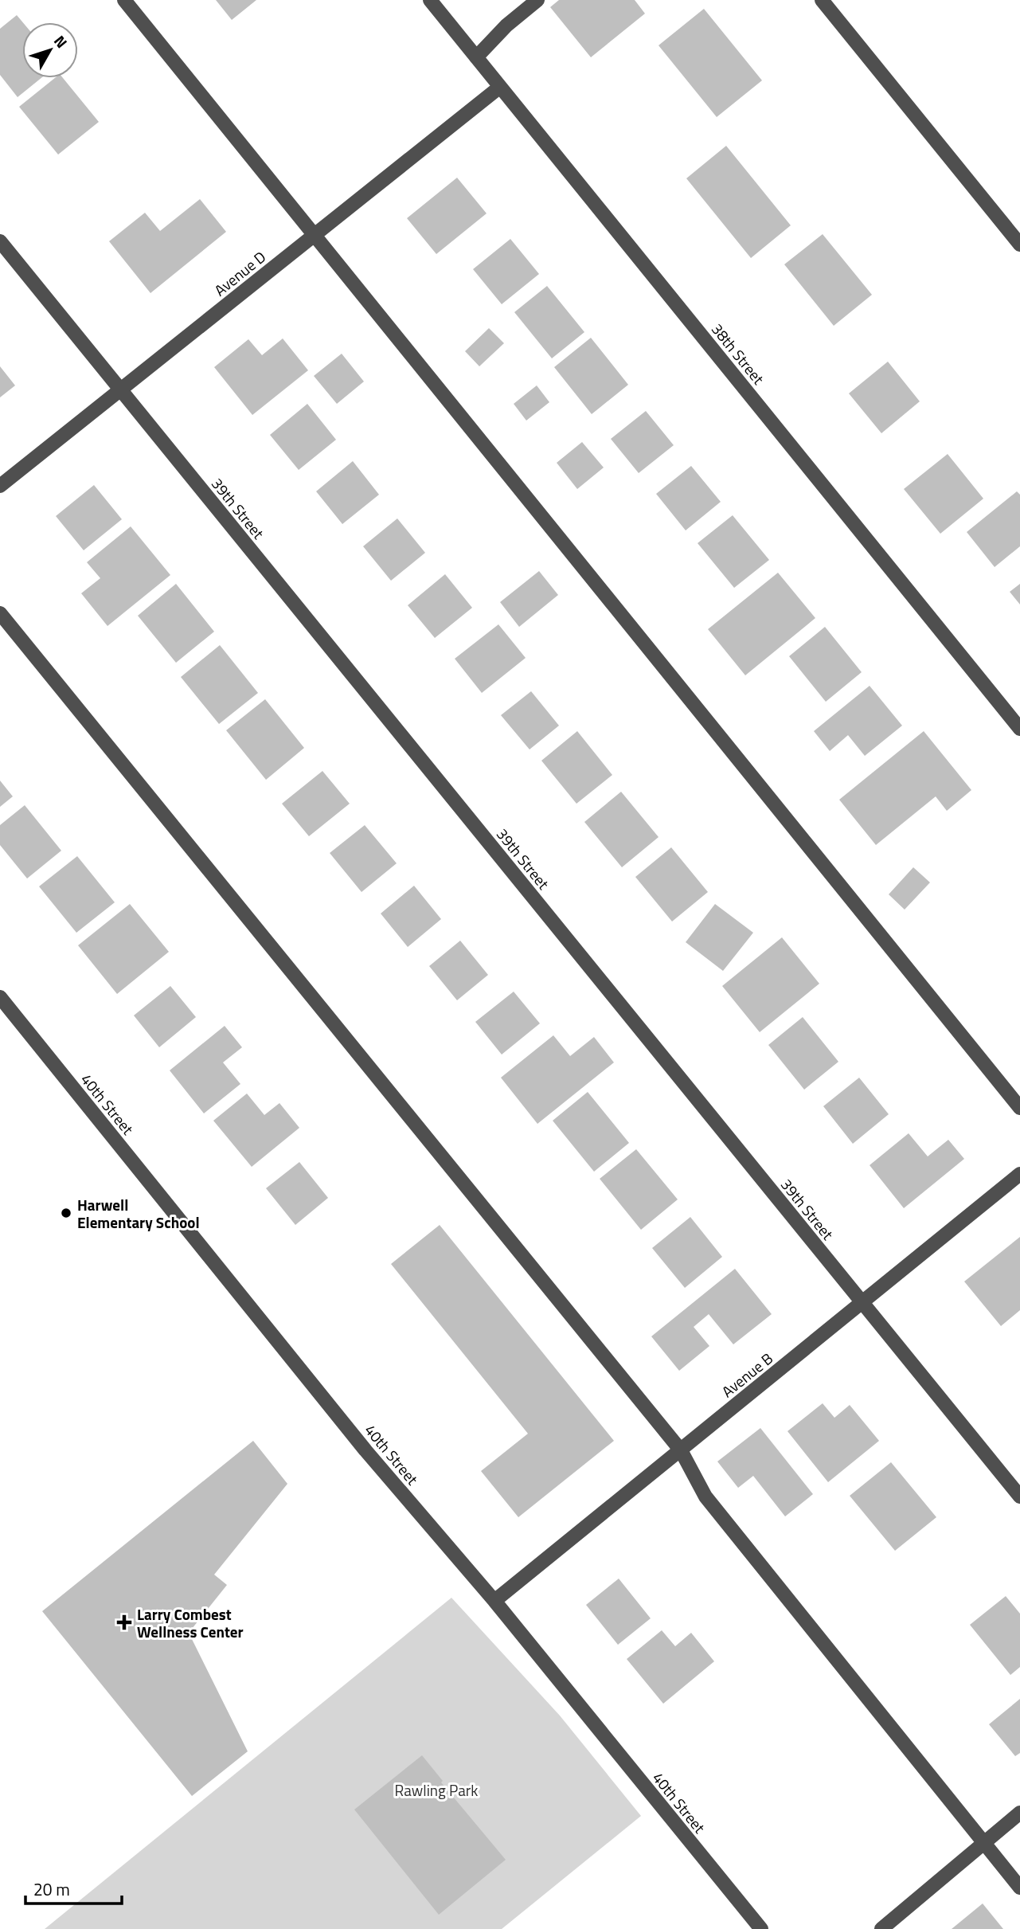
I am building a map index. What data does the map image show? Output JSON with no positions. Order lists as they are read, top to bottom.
{
  "streets": {
    "street": [
      "Avenue D",
      "38th Street",
      "39th Street",
      "40th Street",
      "Avenue B"
    ]
  },
  "crossings": [
    ["Avenue D", "38th Street"],
    ["Avenue D", "39th Street"],
    ["39th Street", "Avenue B"],
    ["40th Street", "Avenue B"]
  ],
  "parks": ["Rawling Park"],
  "places": {
    "other": ["Harwell Elementary School"],
    "health": ["Larry Combest Wellness Center"]
  },
  "scale_bar": "20 m",
  "north": "top right"
}
